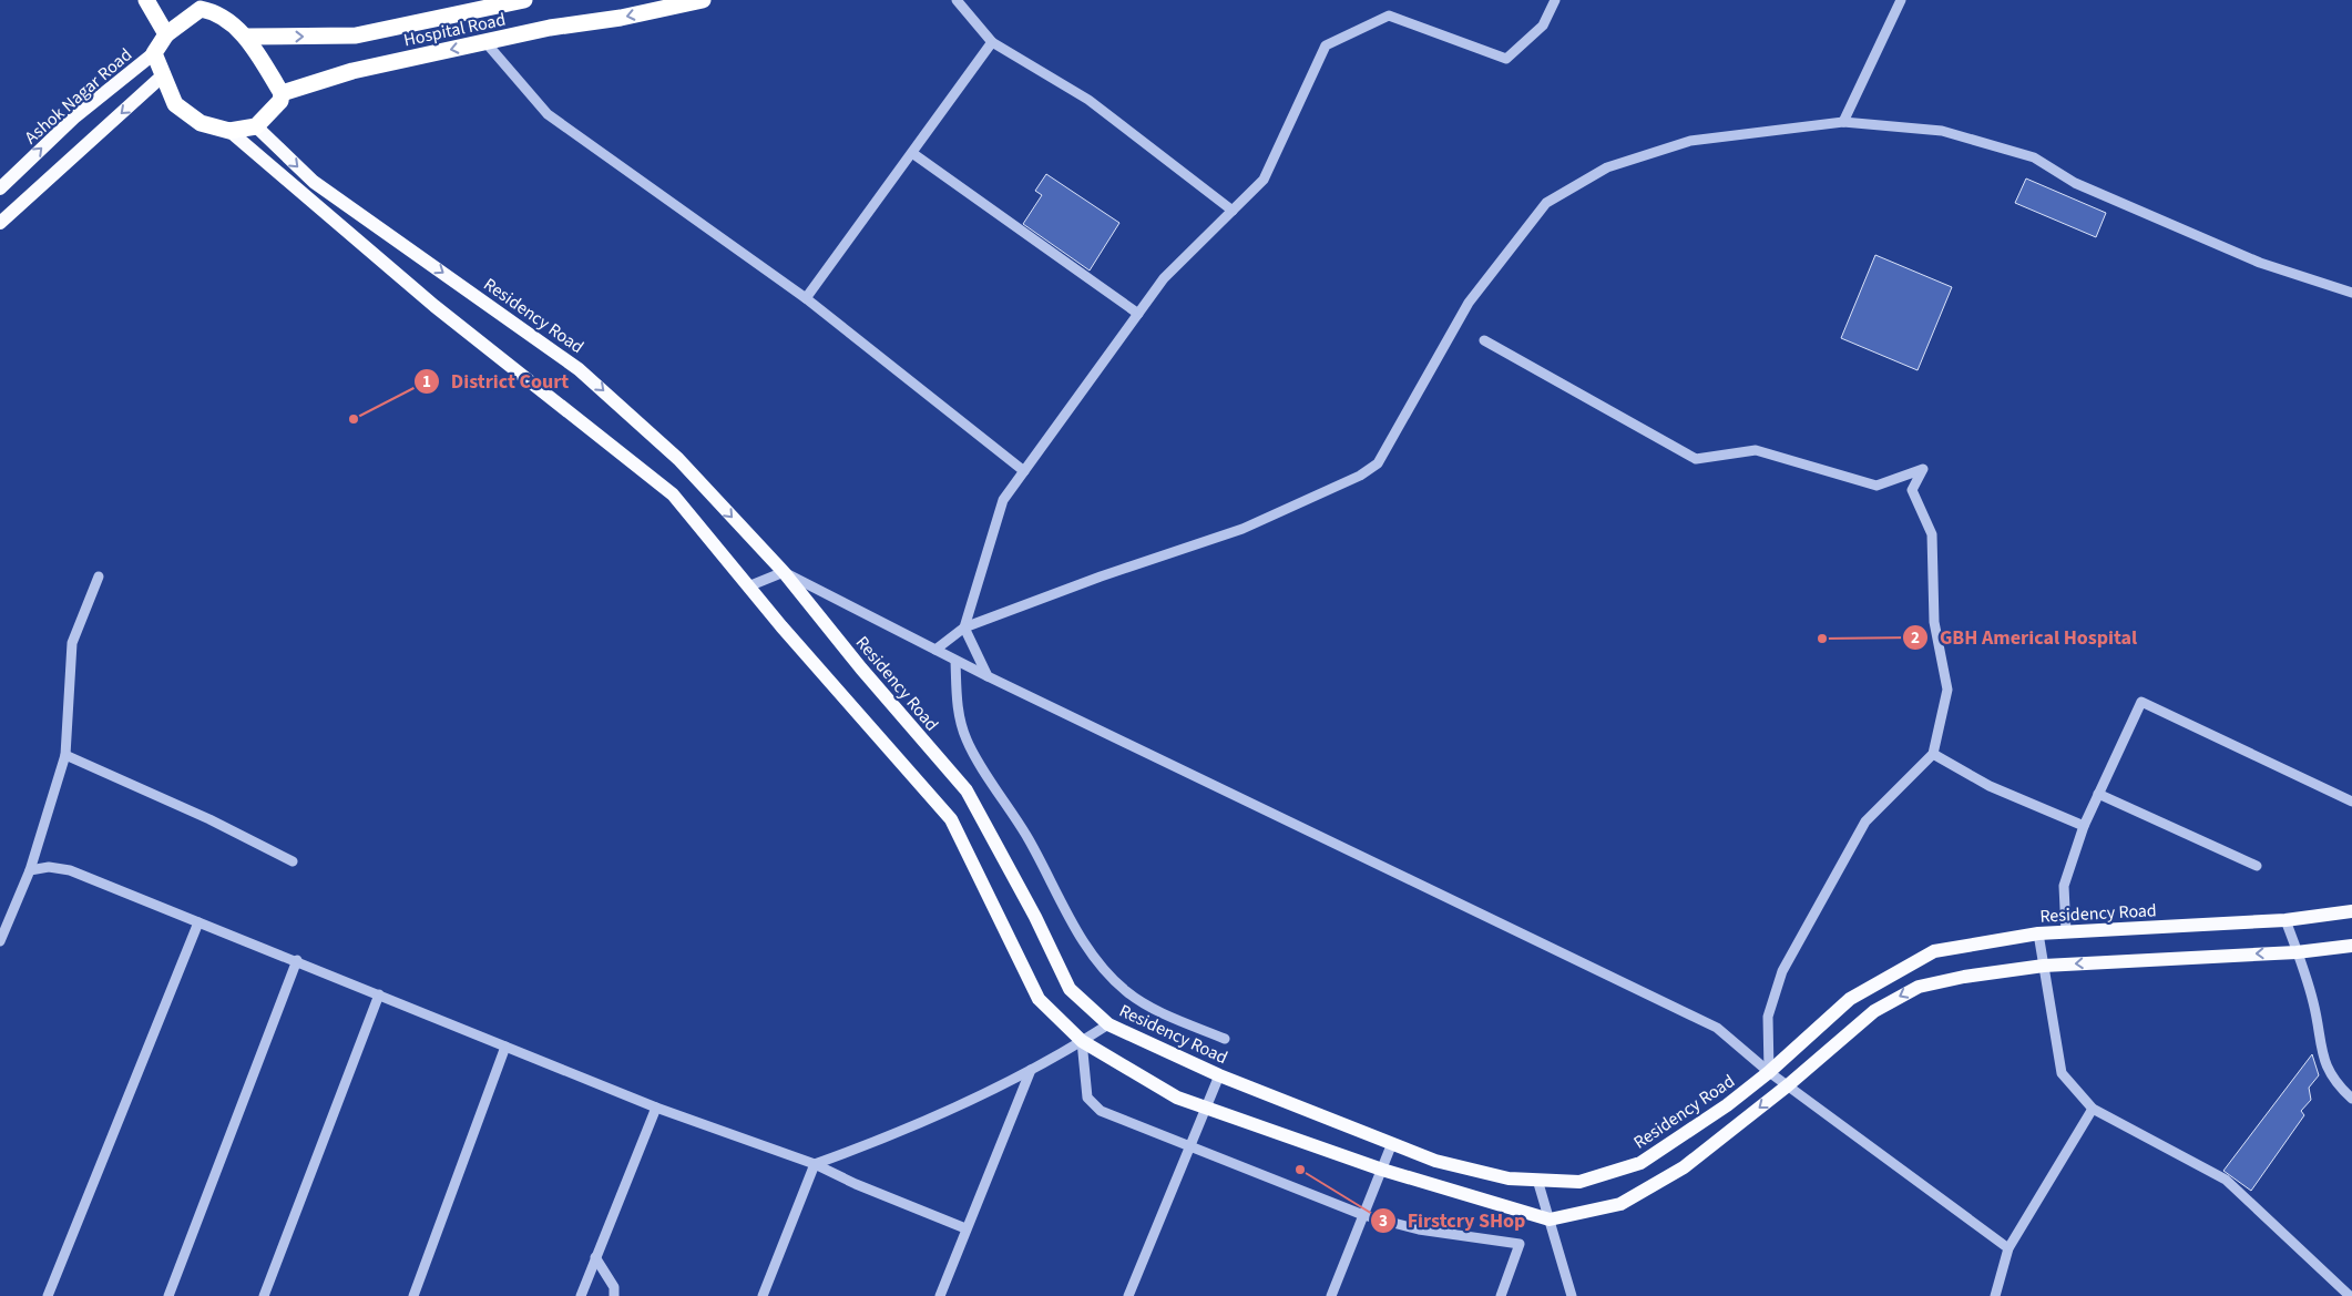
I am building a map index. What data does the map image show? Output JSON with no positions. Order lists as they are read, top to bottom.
{
  "streets": {
    "highway": ["Hospital Road"],
    "main road": ["Ashok Nagar Road", "Residency Road"]
  },
  "crossings": [
    ["Hospital Road", "Ashok Nagar Road"],
    ["Hospital Road", "Residency Road"],
    ["Ashok Nagar Road", "Residency Road"]
  ],
  "places": ["District Court", "GBH Americal Hospital", "Firstcry SHop"]
}
